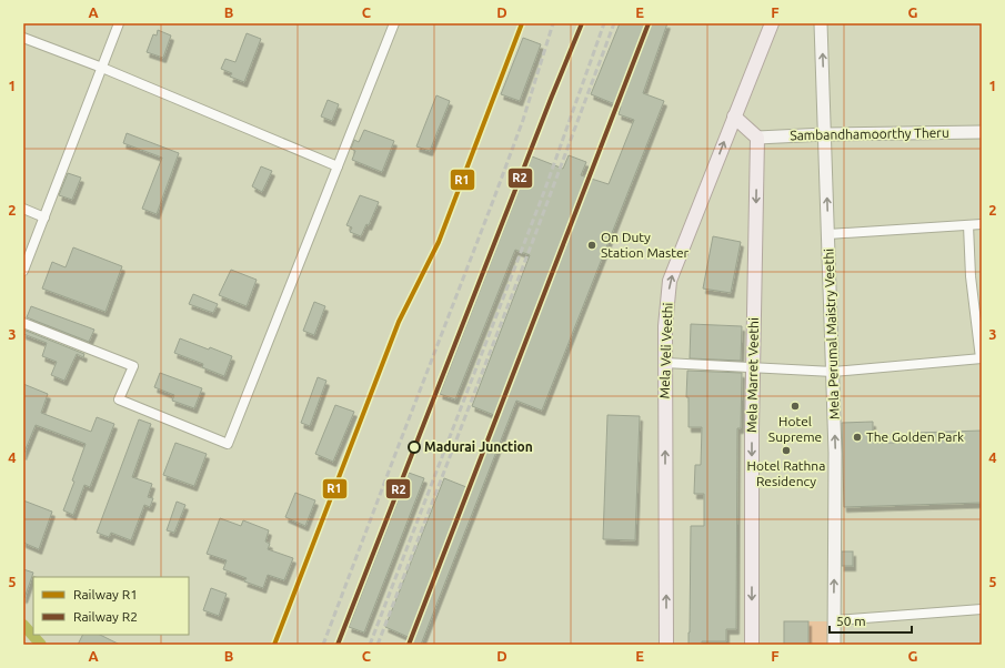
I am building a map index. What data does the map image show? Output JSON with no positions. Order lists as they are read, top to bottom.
{
  "streets": {
    "main road": ["Mela Veli Veethi", "Mela Marret Veethi"],
    "street": ["Sambandhamoorthy Theru", "Mela Perumal Maistry Veethi"]
  },
  "crossings": [
    ["Sambandhamoorthy Theru", "Mela Perumal Maistry Veethi"],
    ["Sambandhamoorthy Theru", "Mela Marret Veethi"]
  ],
  "one_way": ["Mela Perumal Maistry Veethi", "Mela Veli Veethi", "Mela Marret Veethi"],
  "places": [
    "On Duty Station Master",
    "Hotel Supreme",
    "The Golden Park",
    "Madurai Junction",
    "Hotel Rathna Residency"
  ],
  "lines": ["rail line R1", "rail line R2"],
  "legend": ["Railway R1", "Railway R2"],
  "scale_bar": "50 m",
  "grid": {
    "columns": [
      "A",
      "B",
      "C",
      "D",
      "E",
      "F",
      "G"
    ],
    "rows": [
      "1",
      "2",
      "3",
      "4",
      "5"
    ]
  }
}
